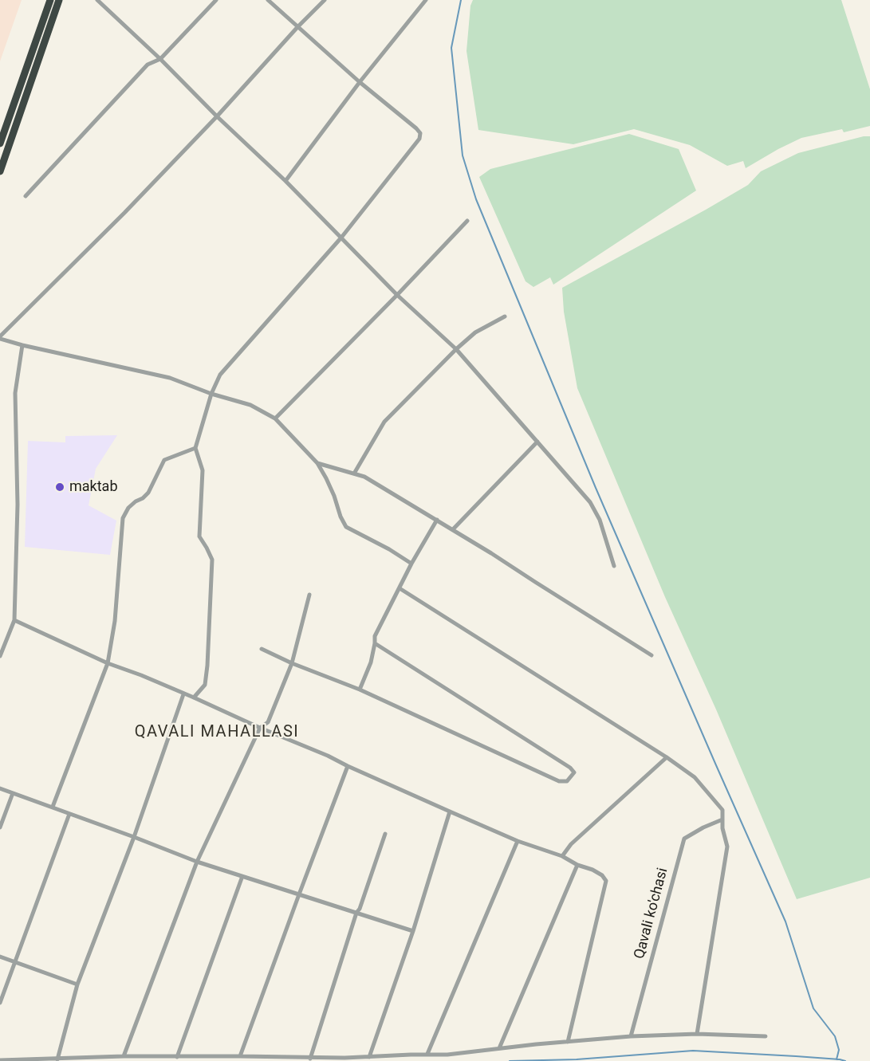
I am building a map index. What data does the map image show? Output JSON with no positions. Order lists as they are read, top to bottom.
{
  "streets": {
    "street": ["Qavali ko'chasi"]
  },
  "districts": ["QAVALI MAHALLASI"],
  "places": ["maktab"]
}
